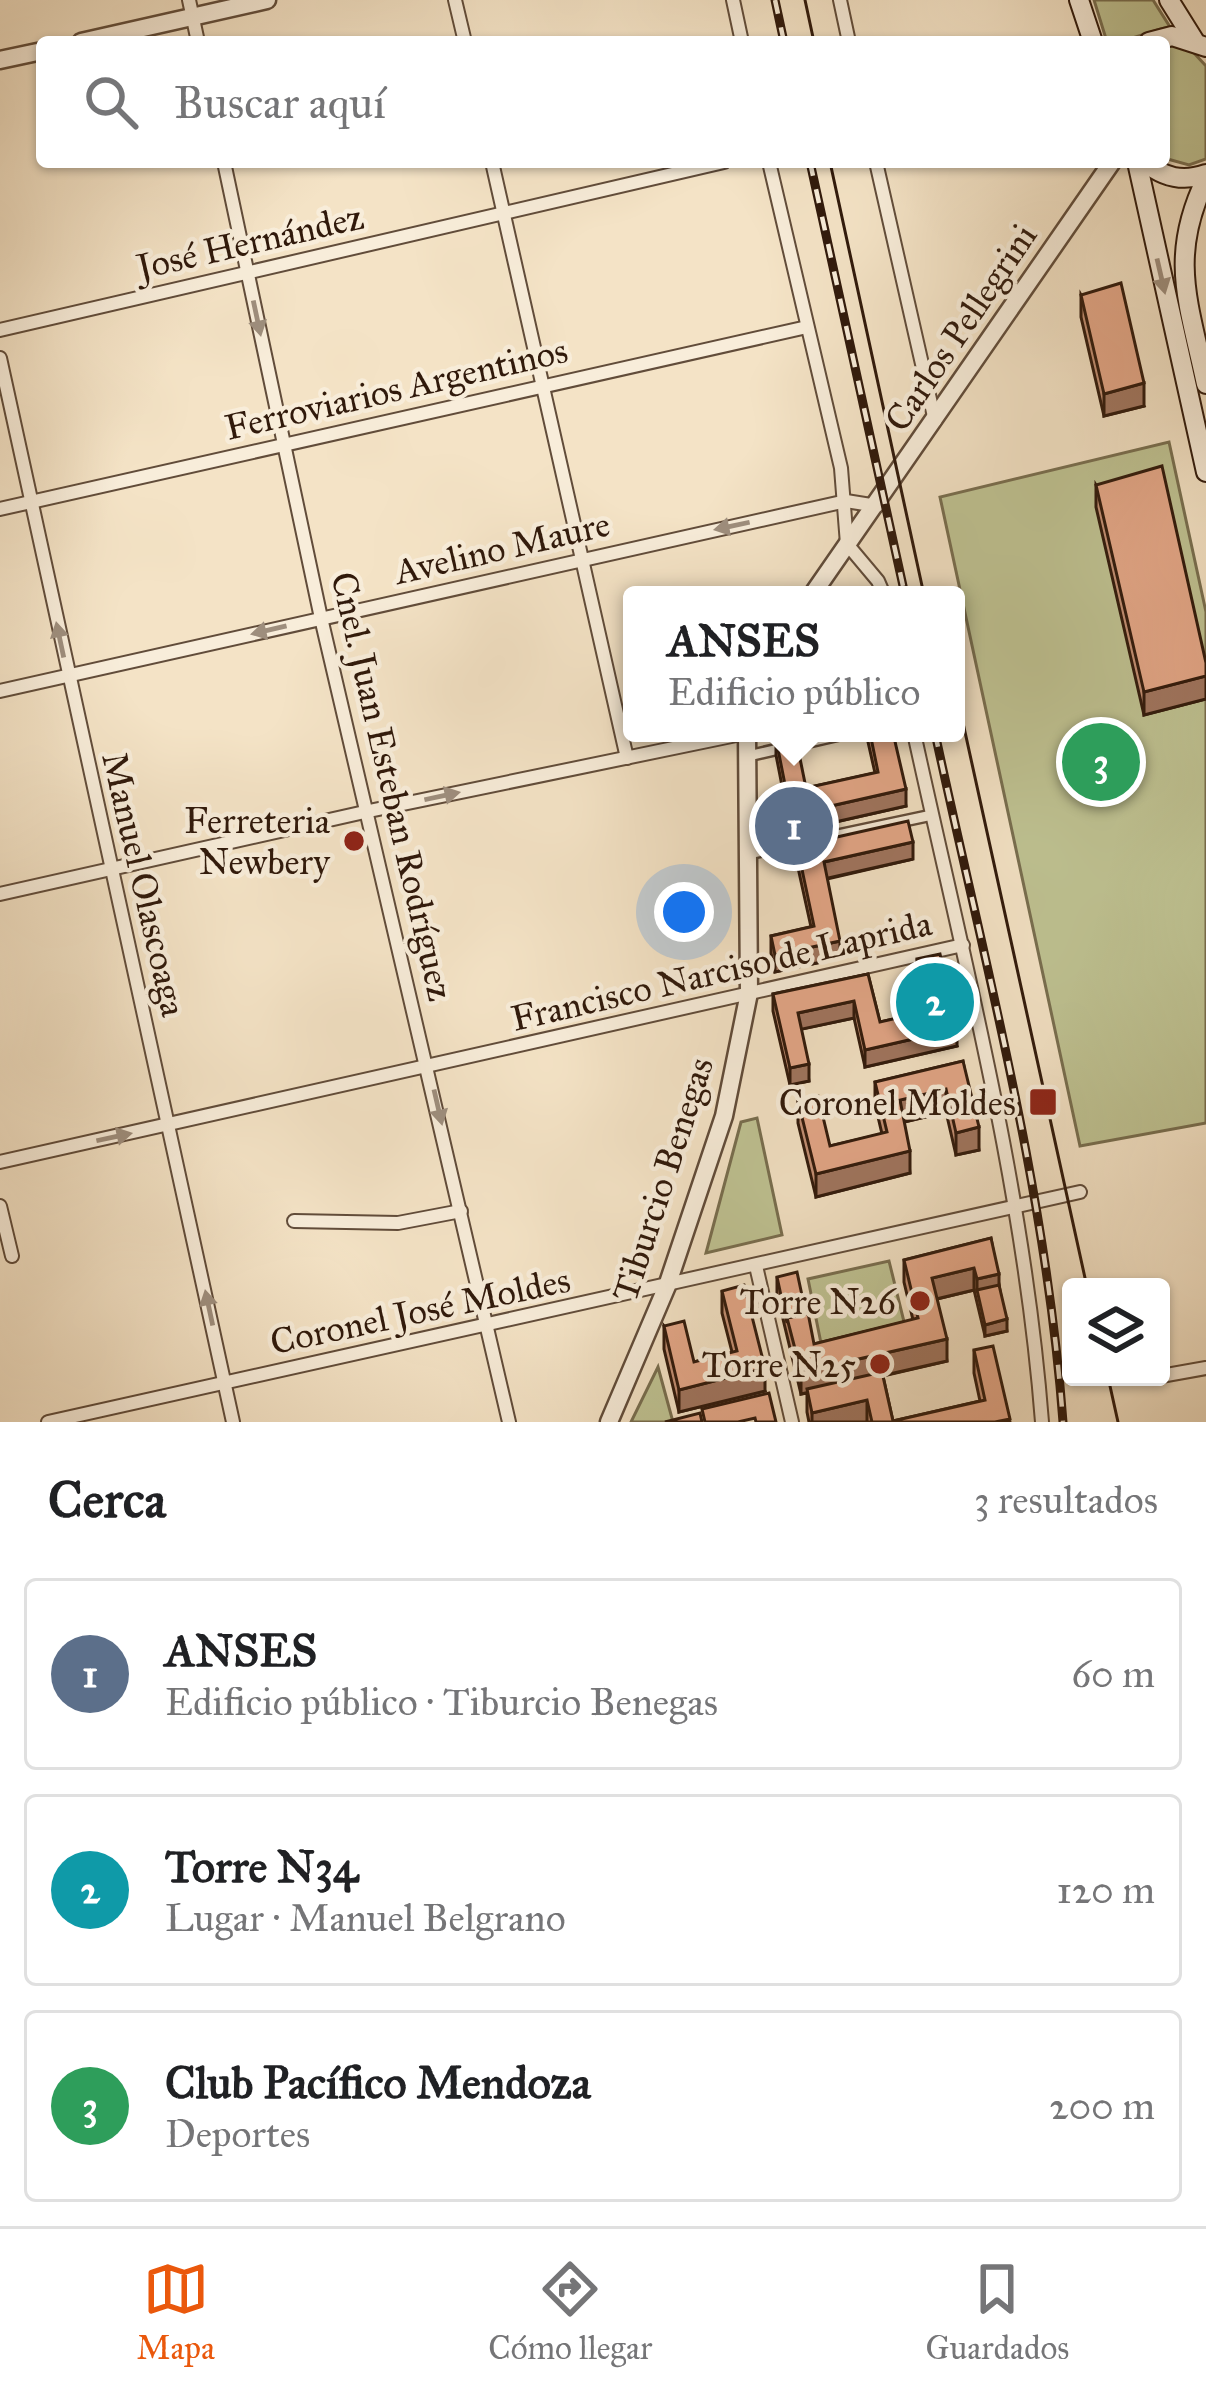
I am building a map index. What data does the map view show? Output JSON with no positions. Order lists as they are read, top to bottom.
{
  "streets": {
    "street": [
      "José Hernández",
      "Carlos Pellegrini",
      "Ferroviarios Argentinos",
      "Avelino Maure",
      "Cnel. Juan Esteban Rodríguez",
      "Manuel Olascoaga",
      "Francisco Narciso de Laprida",
      "Tiburcio Benegas",
      "Coronel José Moldes"
    ]
  },
  "crossings": [
    ["José Hernández", "Cnel. Juan Esteban Rodríguez"],
    ["Carlos Pellegrini", "Avelino Maure"],
    ["Ferroviarios Argentinos", "Cnel. Juan Esteban Rodríguez"],
    ["Ferroviarios Argentinos", "Manuel Olascoaga"],
    ["Avelino Maure", "Cnel. Juan Esteban Rodríguez"],
    ["Avelino Maure", "Manuel Olascoaga"],
    ["Cnel. Juan Esteban Rodríguez", "Francisco Narciso de Laprida"],
    ["Cnel. Juan Esteban Rodríguez", "Coronel José Moldes"],
    ["Manuel Olascoaga", "Francisco Narciso de Laprida"],
    ["Manuel Olascoaga", "Coronel José Moldes"],
    ["Francisco Narciso de Laprida", "Tiburcio Benegas"],
    ["Tiburcio Benegas", "Coronel José Moldes"]
  ],
  "one_way": ["Avelino Maure", "Manuel Olascoaga"],
  "places": {
    "other": ["Ferreteria Newbery", "Torre N26", "Torre N25"],
    "transit": ["Coronel Moldes"]
  },
  "page": {
    "search": "Buscar aquí",
    "popup": ["ANSES", "Edificio público"],
    "pins": ["3", "1", "2"],
    "heading": ["Cerca", "3 resultados"],
    "list": [
      {
        "mark": "1",
        "name": "ANSES",
        "note": "Edificio público · Tiburcio Benegas",
        "value": "60 m"
      },
      {
        "mark": "2",
        "name": "Torre N34",
        "note": "Lugar · Manuel Belgrano",
        "value": "120 m"
      },
      {
        "mark": "3",
        "name": "Club Pacífico Mendoza",
        "note": "Deportes",
        "value": "200 m"
      }
    ],
    "nav": ["Mapa", "Cómo llegar", "Guardados"]
  }
}
